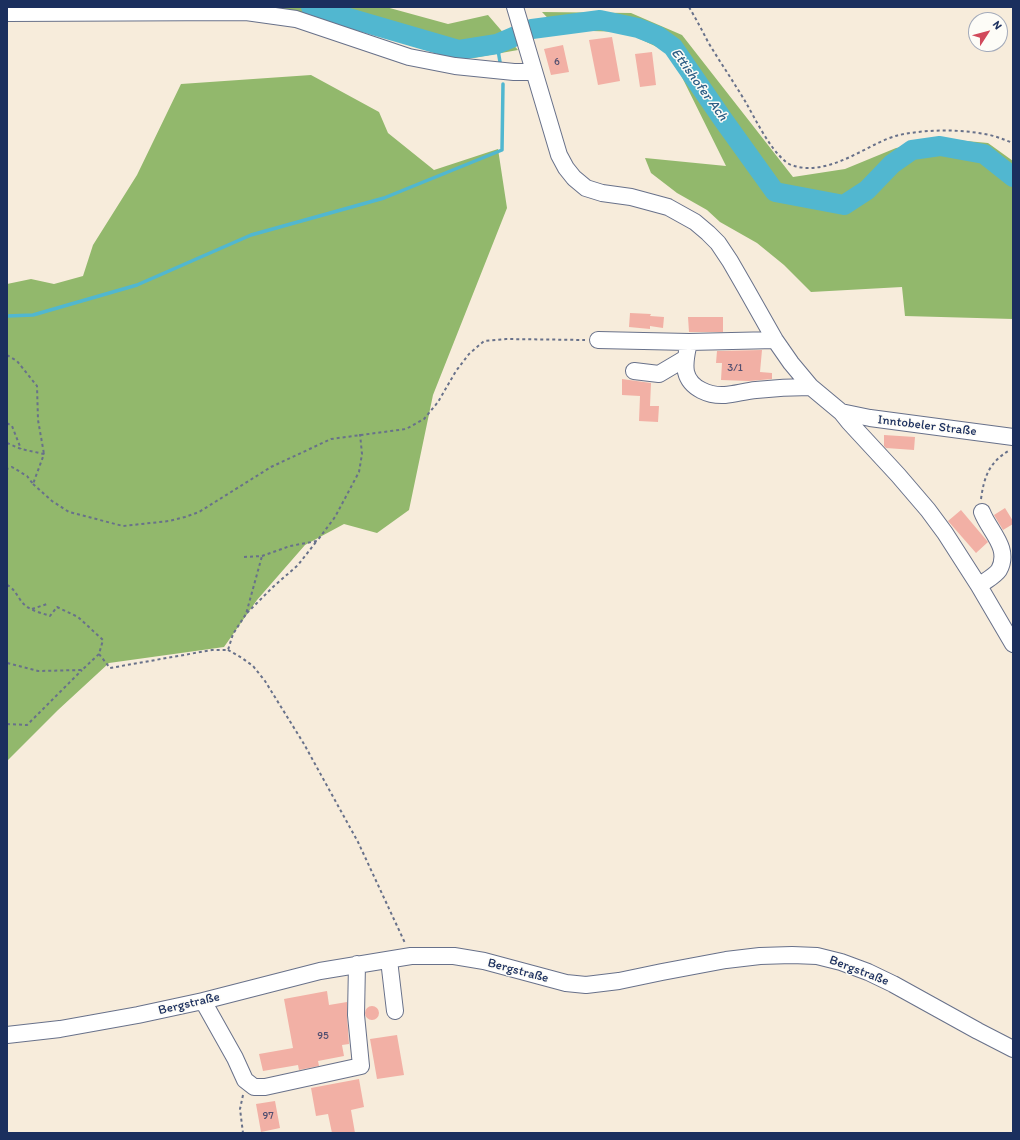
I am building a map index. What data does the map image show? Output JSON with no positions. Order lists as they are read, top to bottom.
{
  "streets": {
    "street": ["Inntobeler Straße", "Bergstraße"]
  },
  "water": ["Ettishofer Ach"],
  "house_numbers": [
    "6",
    "3/1",
    "95",
    "97"
  ],
  "north": "top right"
}
